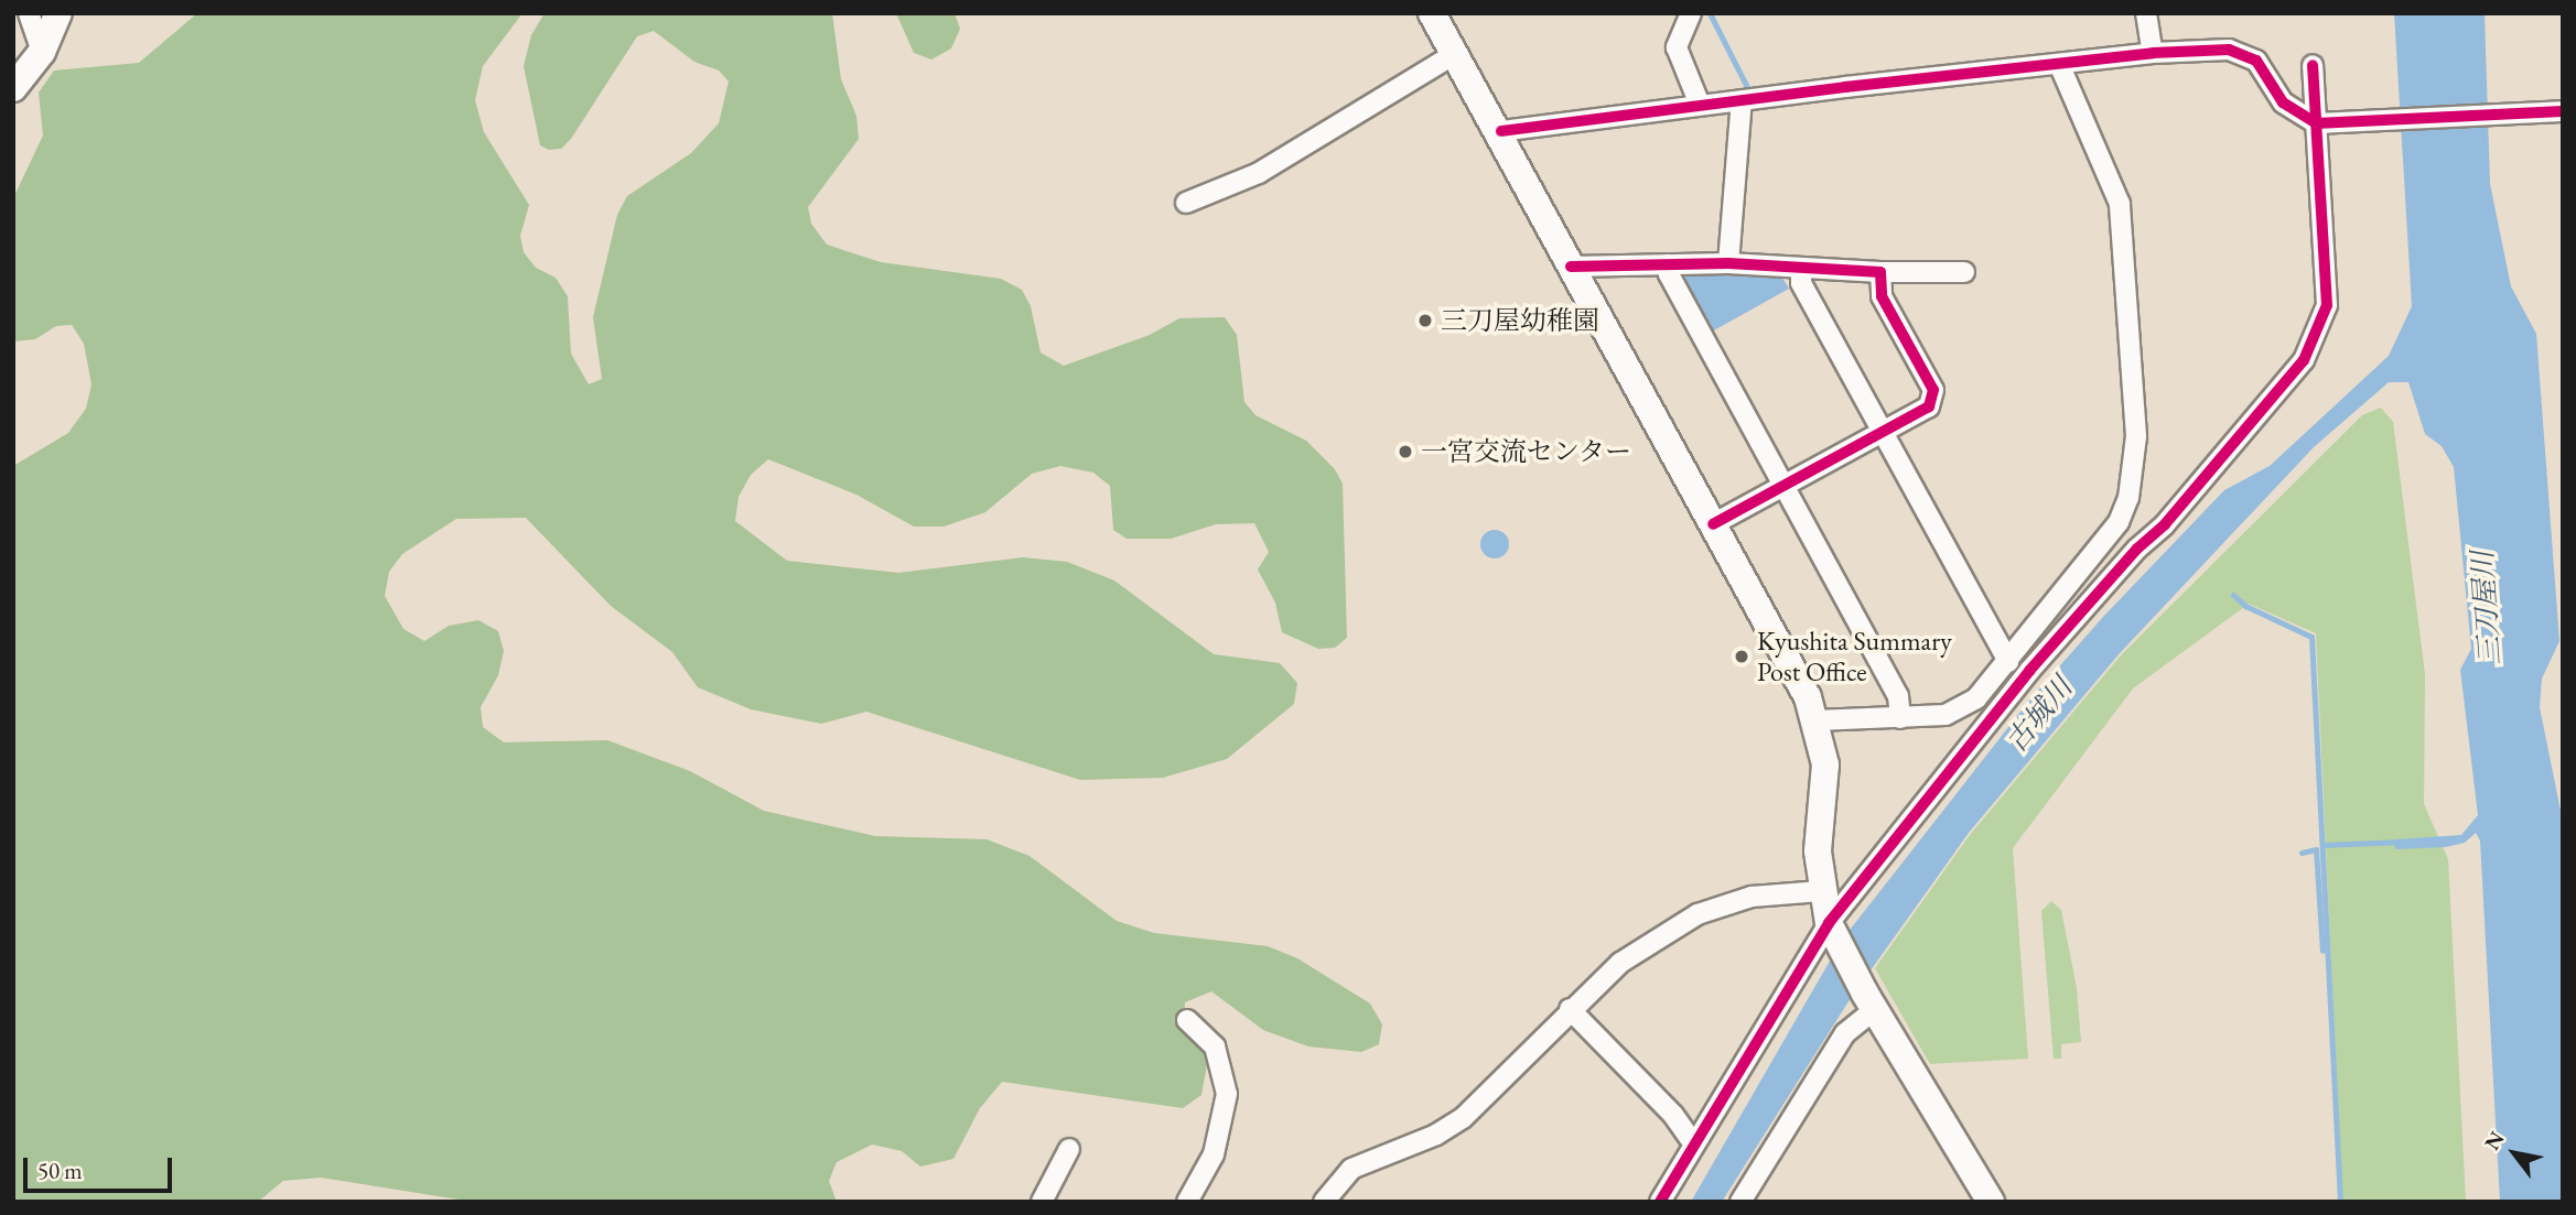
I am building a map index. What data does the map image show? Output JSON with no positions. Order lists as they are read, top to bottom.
{
  "water": ["三刀屋川", "古城川"],
  "places": ["三刀屋幼稚園", "一宮交流センター", "Kyushita Summary Post Office"],
  "scale_bar": "50 m",
  "north": "top left"
}
